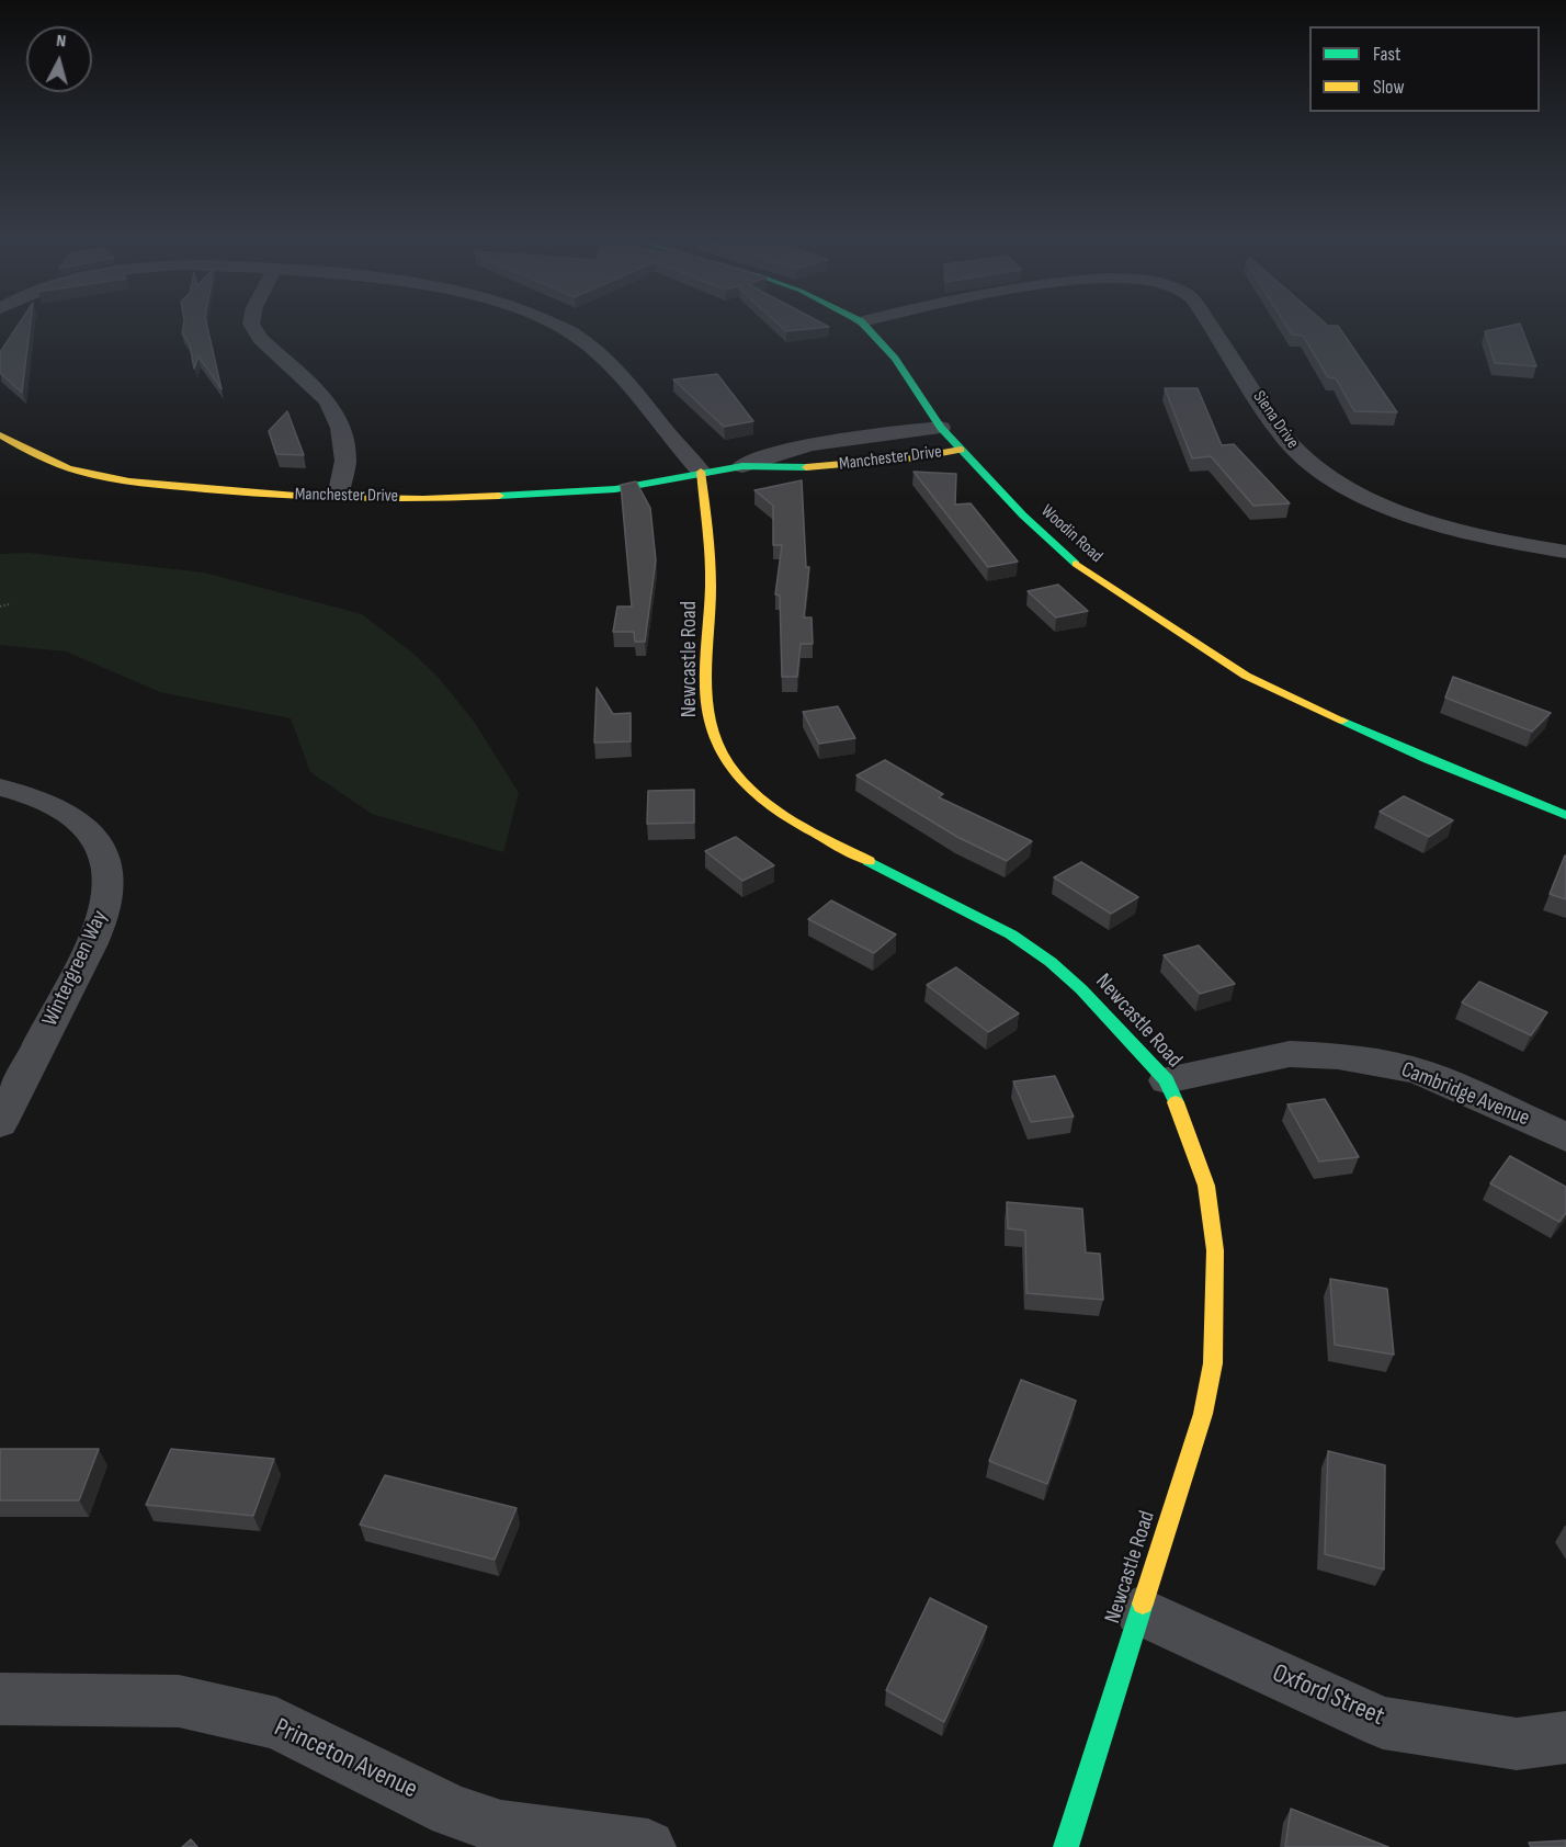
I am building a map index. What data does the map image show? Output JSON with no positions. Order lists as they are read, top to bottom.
{
  "streets": {
    "street": [
      "Siena Drive",
      "Manchester Drive",
      "Woodin Road",
      "Newcastle Road",
      "Wintergreen Way",
      "Cambridge Avenue",
      "Oxford Street",
      "Princeton Avenue"
    ]
  },
  "crossings": [
    ["Manchester Drive", "Woodin Road"],
    ["Manchester Drive", "Newcastle Road"],
    ["Newcastle Road", "Cambridge Avenue"],
    ["Newcastle Road", "Oxford Street"]
  ],
  "legend": ["Fast", "Slow"],
  "north": "top"
}
